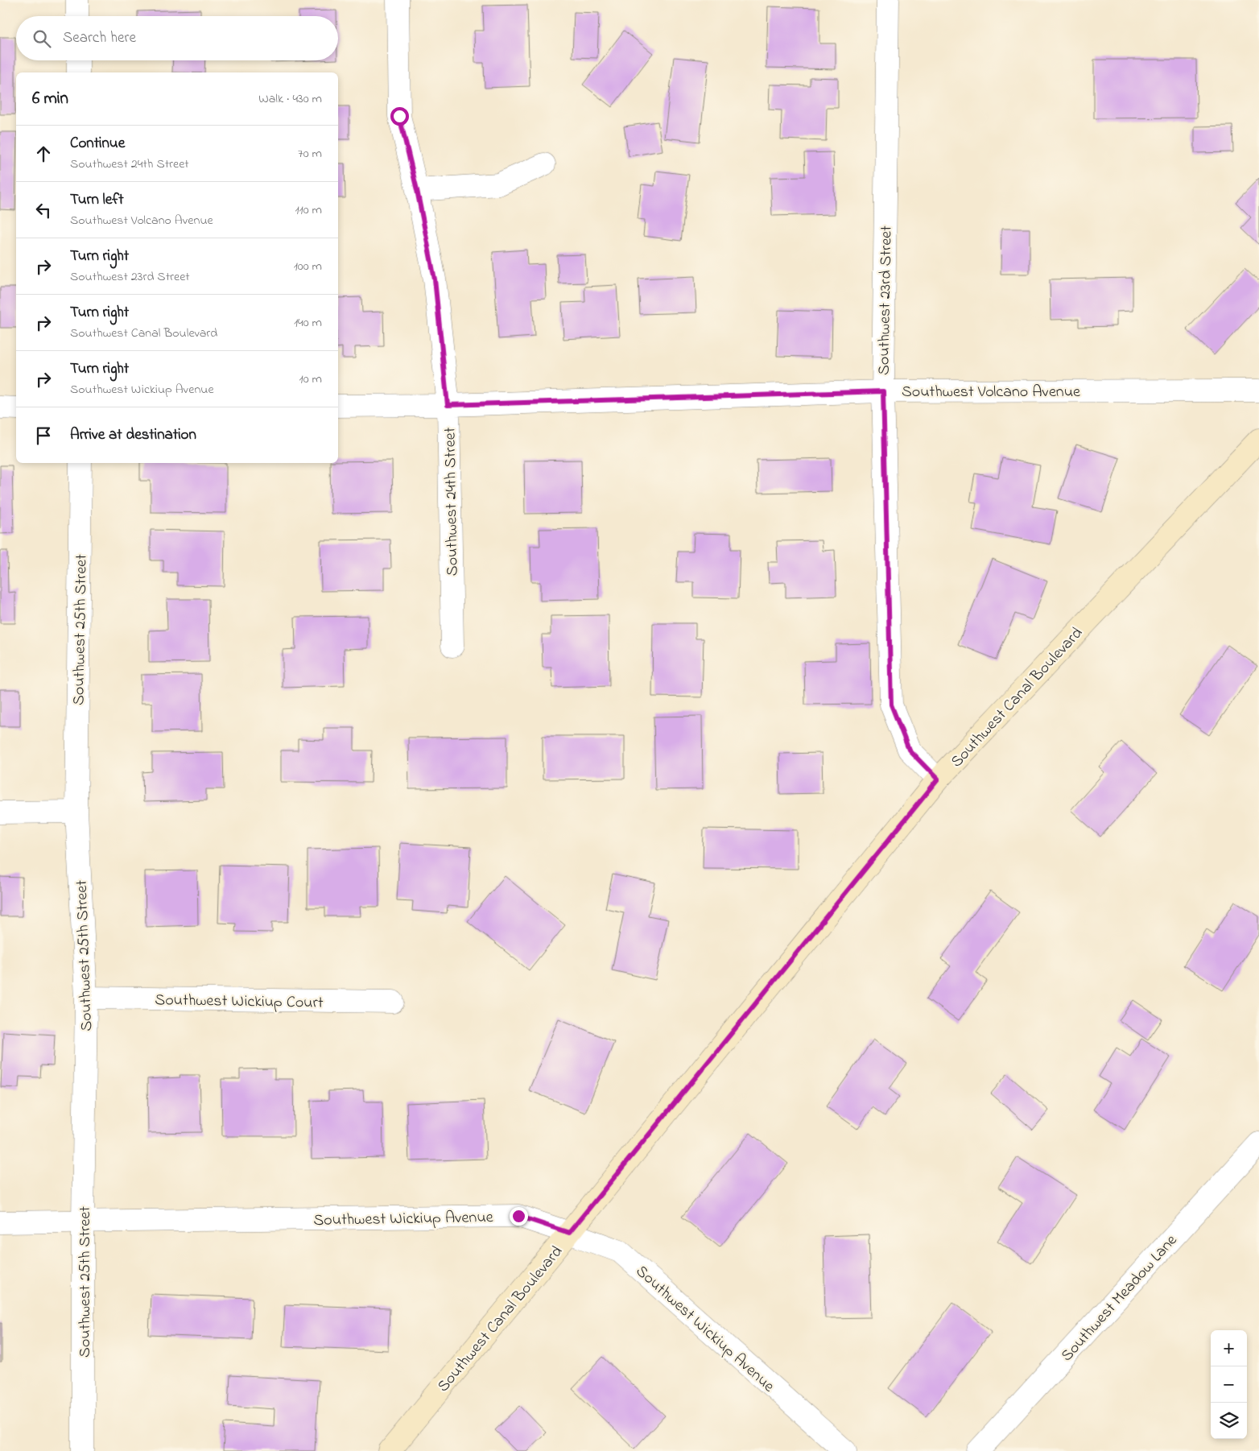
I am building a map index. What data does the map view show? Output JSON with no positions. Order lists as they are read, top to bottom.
{
  "streets": {
    "main road": ["Southwest Canal Boulevard"],
    "street": [
      "Southwest 23rd Street",
      "Southwest Volcano Avenue",
      "Southwest 24th Street",
      "Southwest 25th Street",
      "Southwest Wickiup Court",
      "Southwest Wickiup Avenue",
      "Southwest Meadow Lane"
    ]
  },
  "crossings": [
    ["Southwest 23rd Street", "Southwest Volcano Avenue"],
    ["Southwest 23rd Street", "Southwest Canal Boulevard"],
    ["Southwest Volcano Avenue", "Southwest 24th Street"],
    ["Southwest 25th Street", "Southwest Wickiup Court"],
    ["Southwest 25th Street", "Southwest Wickiup Avenue"],
    ["Southwest Canal Boulevard", "Southwest Wickiup Avenue"]
  ],
  "page": {
    "search": "Search here",
    "heading": ["6 min", "Walk · 430 m"],
    "list": [
      ["Continue", "Southwest 24th Street", "70 m"],
      ["Turn left", "Southwest Volcano Avenue", "110 m"],
      ["Turn right", "Southwest 23rd Street", "100 m"],
      ["Turn right", "Southwest Canal Boulevard", "140 m"],
      ["Turn right", "Southwest Wickiup Avenue", "10 m"],
      "Arrive at destination"
    ],
    "map_buttons": ["+", "−"]
  }
}
